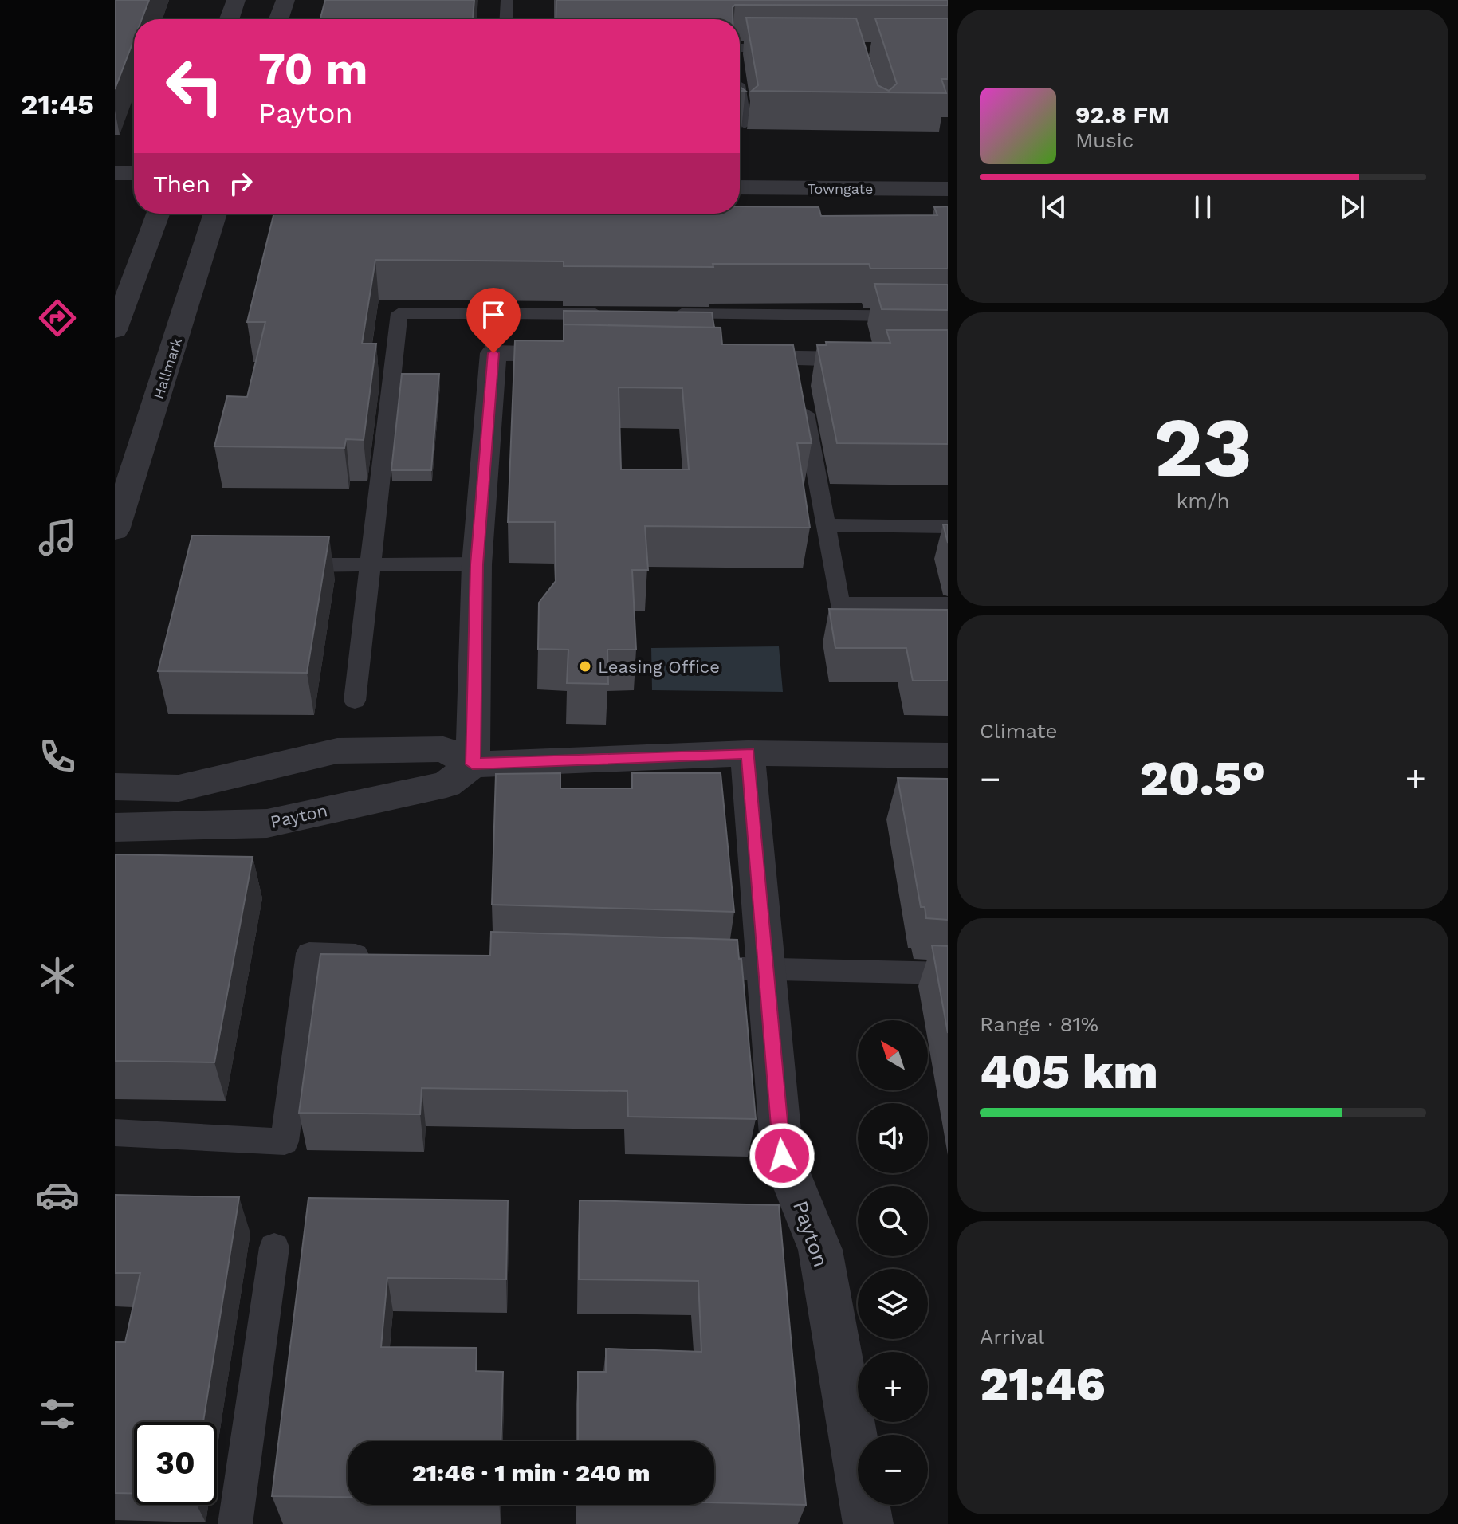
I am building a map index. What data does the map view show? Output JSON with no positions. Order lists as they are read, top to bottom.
{
  "streets": {
    "street": ["Towngate", "Hallmark", "Payton"]
  },
  "places": ["Leasing Office"],
  "north": "top left",
  "page": {
    "tabs": "21:45",
    "turn": ["70 m", "Payton"],
    "song": ["92.8 FM", "Music"],
    "then": "Then",
    "tile": [
      ["23", "km/h"],
      "Climate",
      ["Range · 81%", "405 km"],
      ["Arrival", "21:46"]
    ],
    "heat": ["−", "20.5°", "+"],
    "map_buttons": ["+", "−"],
    "limit": "30",
    "trip": "21:46 · 1 min · 240 m"
  }
}
